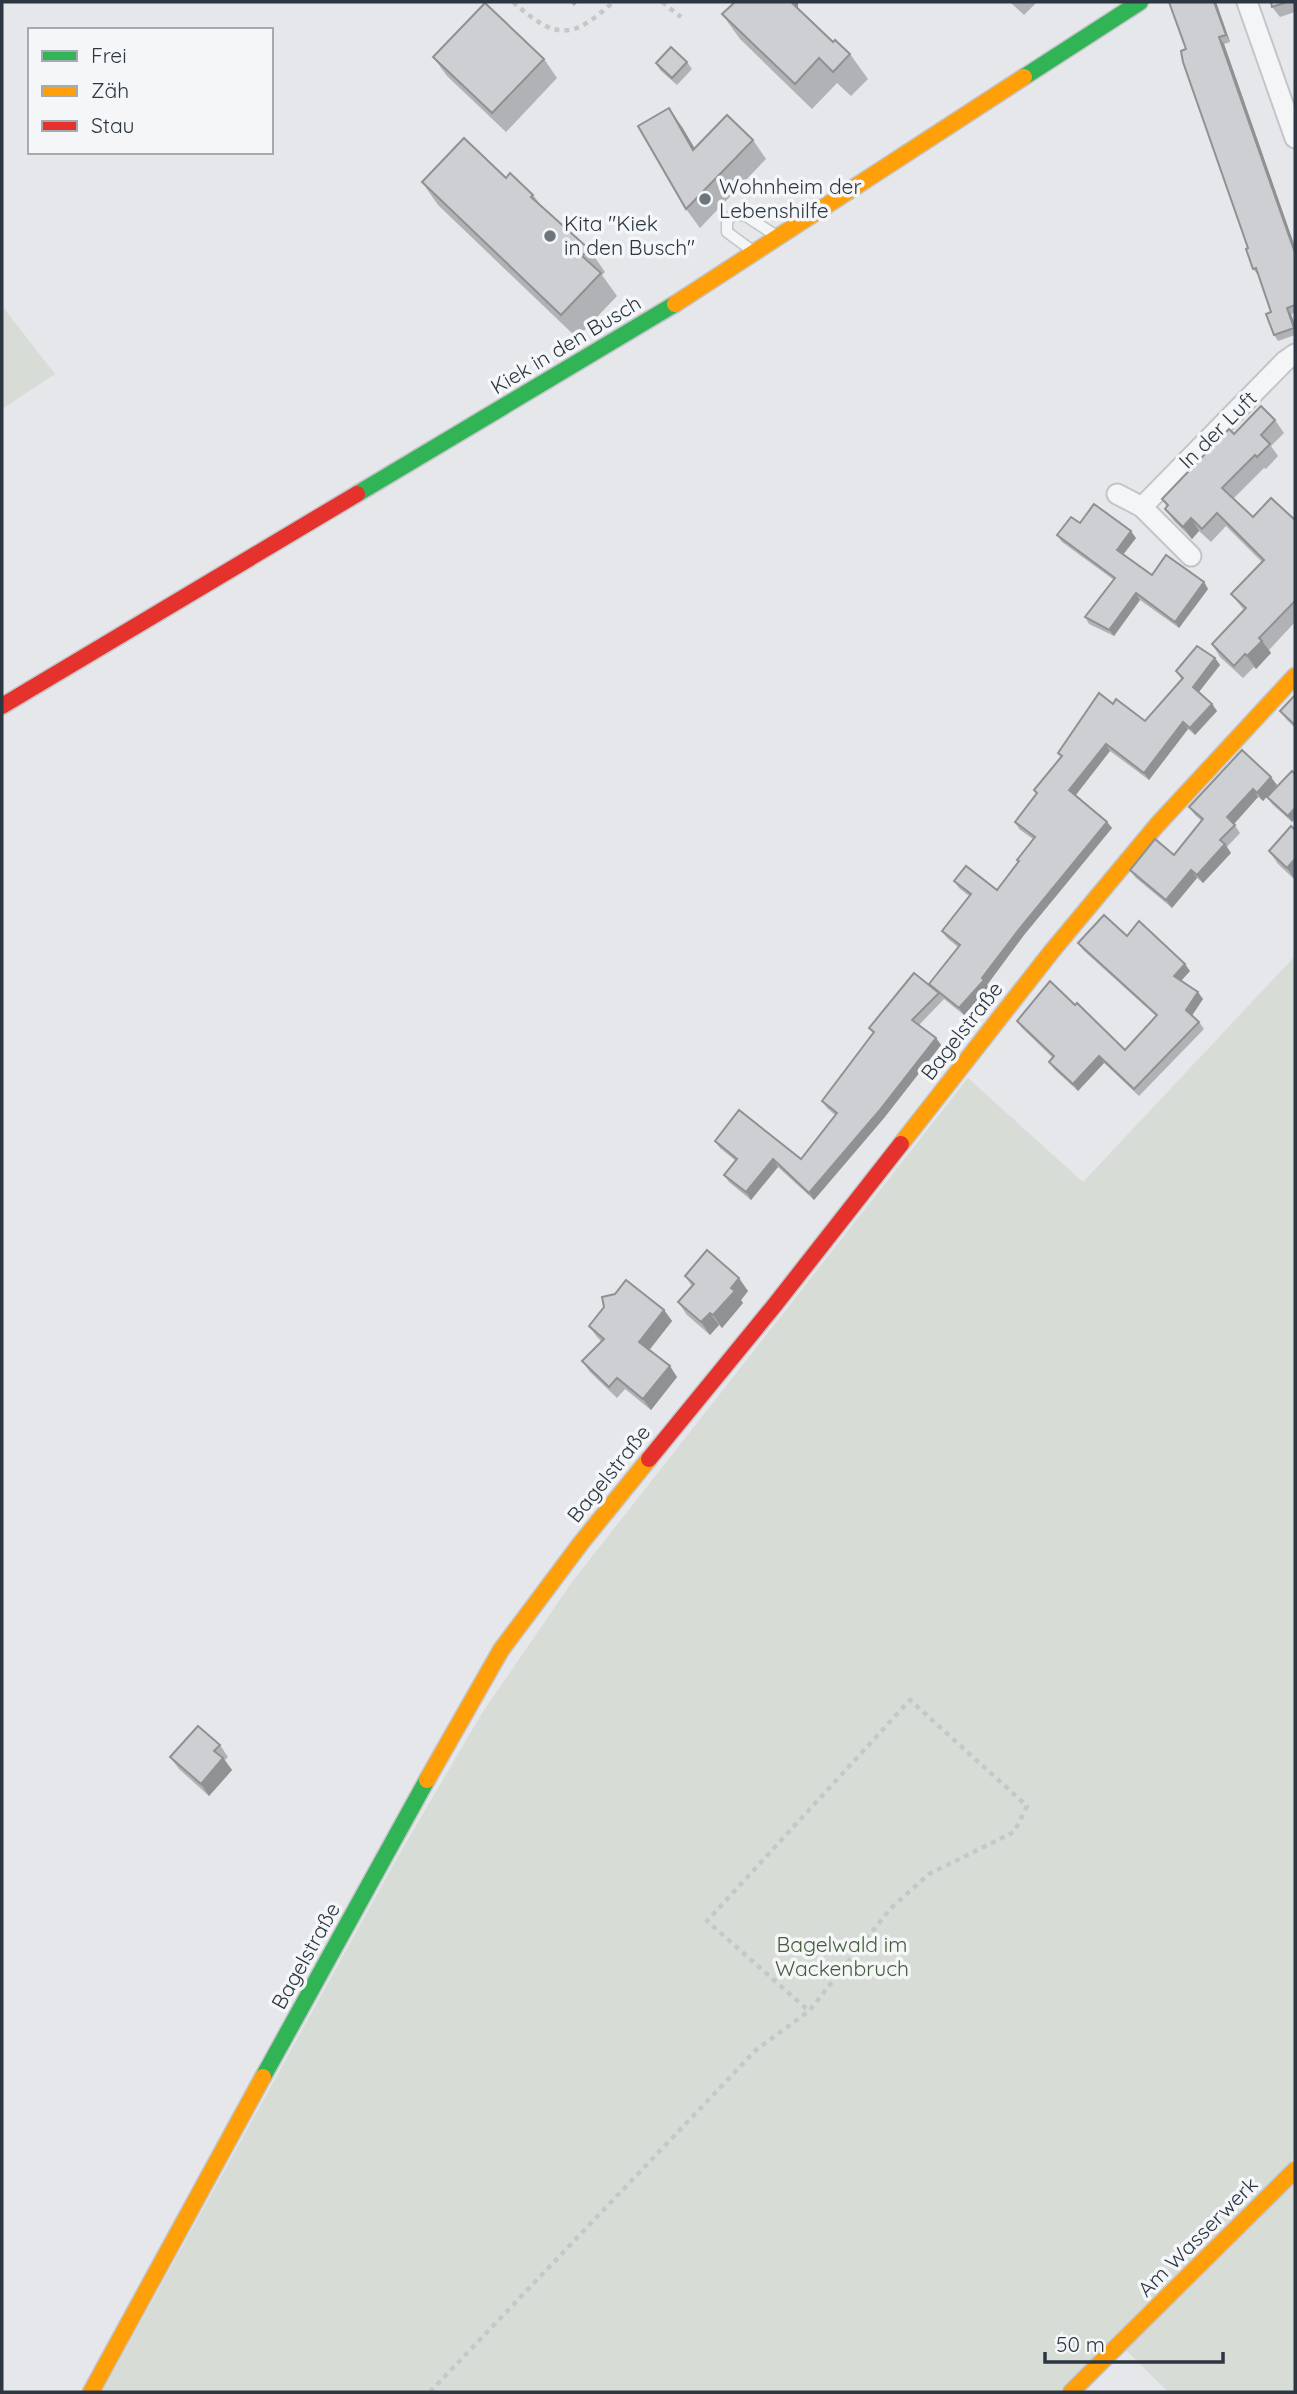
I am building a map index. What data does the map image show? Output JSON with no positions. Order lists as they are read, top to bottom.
{
  "streets": {
    "street": [
      "Kiek in den Busch",
      "In der Luft",
      "Bagelstraße",
      "Am Wasserwerk"
    ]
  },
  "parks": ["Bagelwald im Wackenbruch"],
  "places": ["Wohnheim der Lebenshilfe", "Kita \"Kiek in den Busch\""],
  "legend": ["Frei", "Zäh", "Stau"],
  "scale_bar": "50 m"
}
